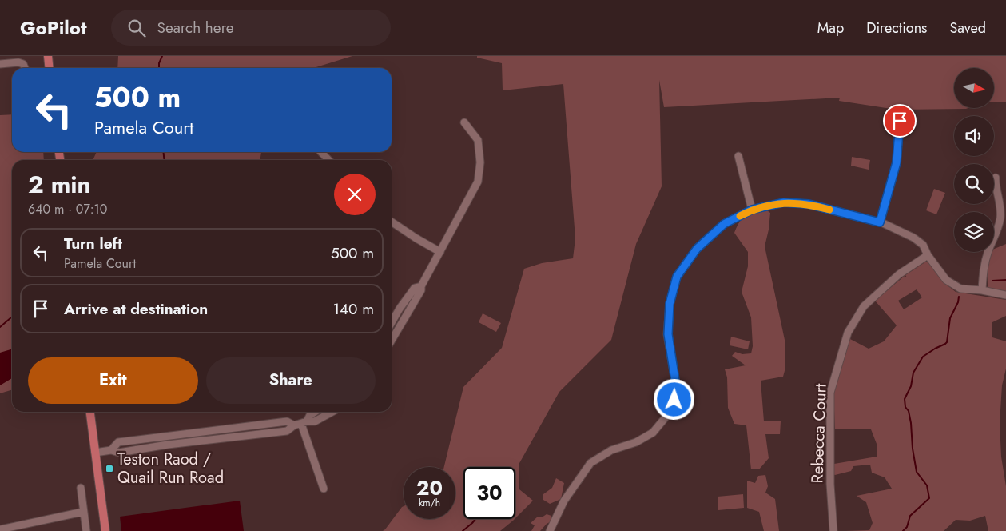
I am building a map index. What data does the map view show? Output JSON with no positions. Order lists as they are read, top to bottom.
{
  "streets": {
    "street": ["Rebecca Court"]
  },
  "places": {
    "transit": ["Teston Raod / Quail Run Road"]
  },
  "north": "right",
  "page": {
    "header": "GoPilot",
    "search": "Search here",
    "nav": ["Map", "Directions", "Saved"],
    "turn": ["500 m", "Pamela Court"],
    "heading": ["2 min", "640 m · 07:10"],
    "list": [
      {
        "name": "Turn left",
        "note": "Pamela Court",
        "value": "500 m"
      },
      {
        "name": "Arrive at destination",
        "value": "140 m"
      }
    ],
    "buttons": ["Exit", "Share"],
    "speed": "20 km/h",
    "limit": "30"
  }
}
